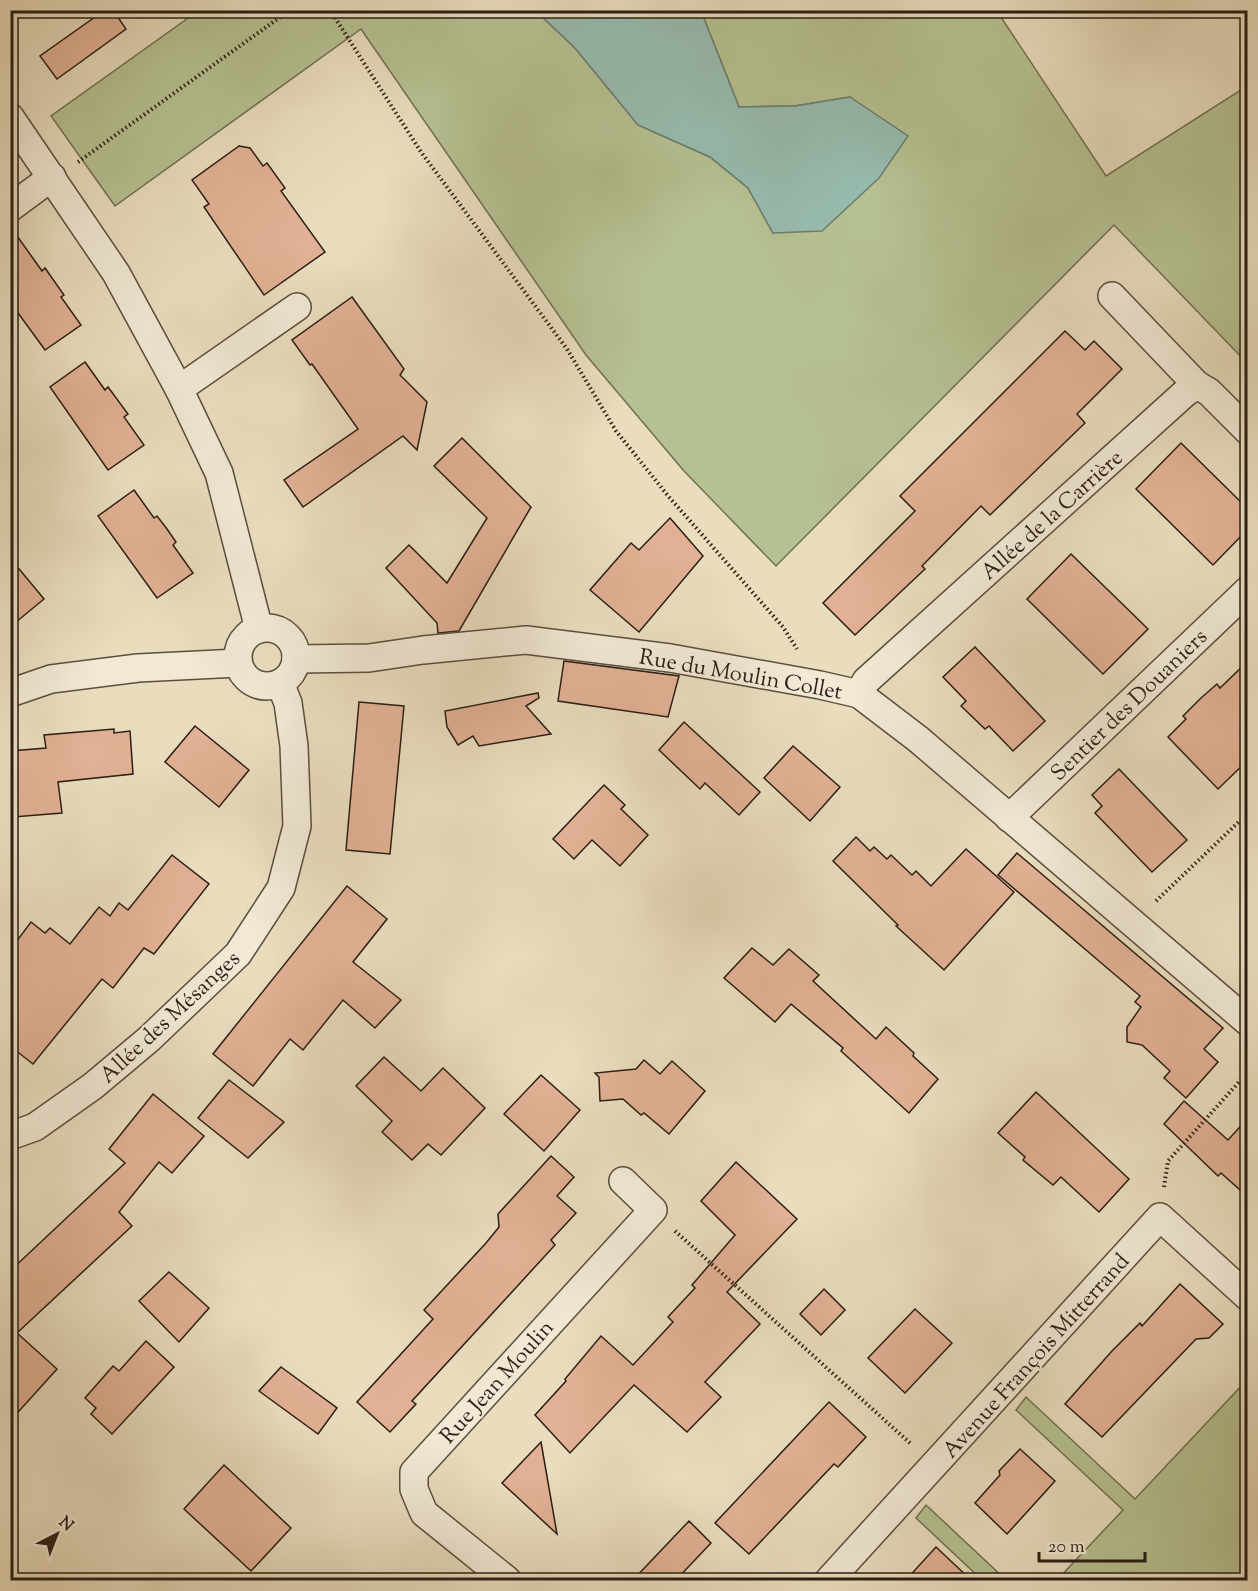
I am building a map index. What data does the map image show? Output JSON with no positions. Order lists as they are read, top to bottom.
{
  "streets": {
    "street": [
      "Allée de la Carrière",
      "Rue du Moulin Collet",
      "Sentier des Douaniers",
      "Allée des Mésanges",
      "Avenue François Mitterrand",
      "Rue Jean Moulin"
    ]
  },
  "crossings": [
    ["Allée de la Carrière", "Rue du Moulin Collet"],
    ["Rue du Moulin Collet", "Sentier des Douaniers"],
    ["Rue du Moulin Collet", "Allée des Mésanges"]
  ],
  "scale_bar": "20 m",
  "north": "top right"
}
